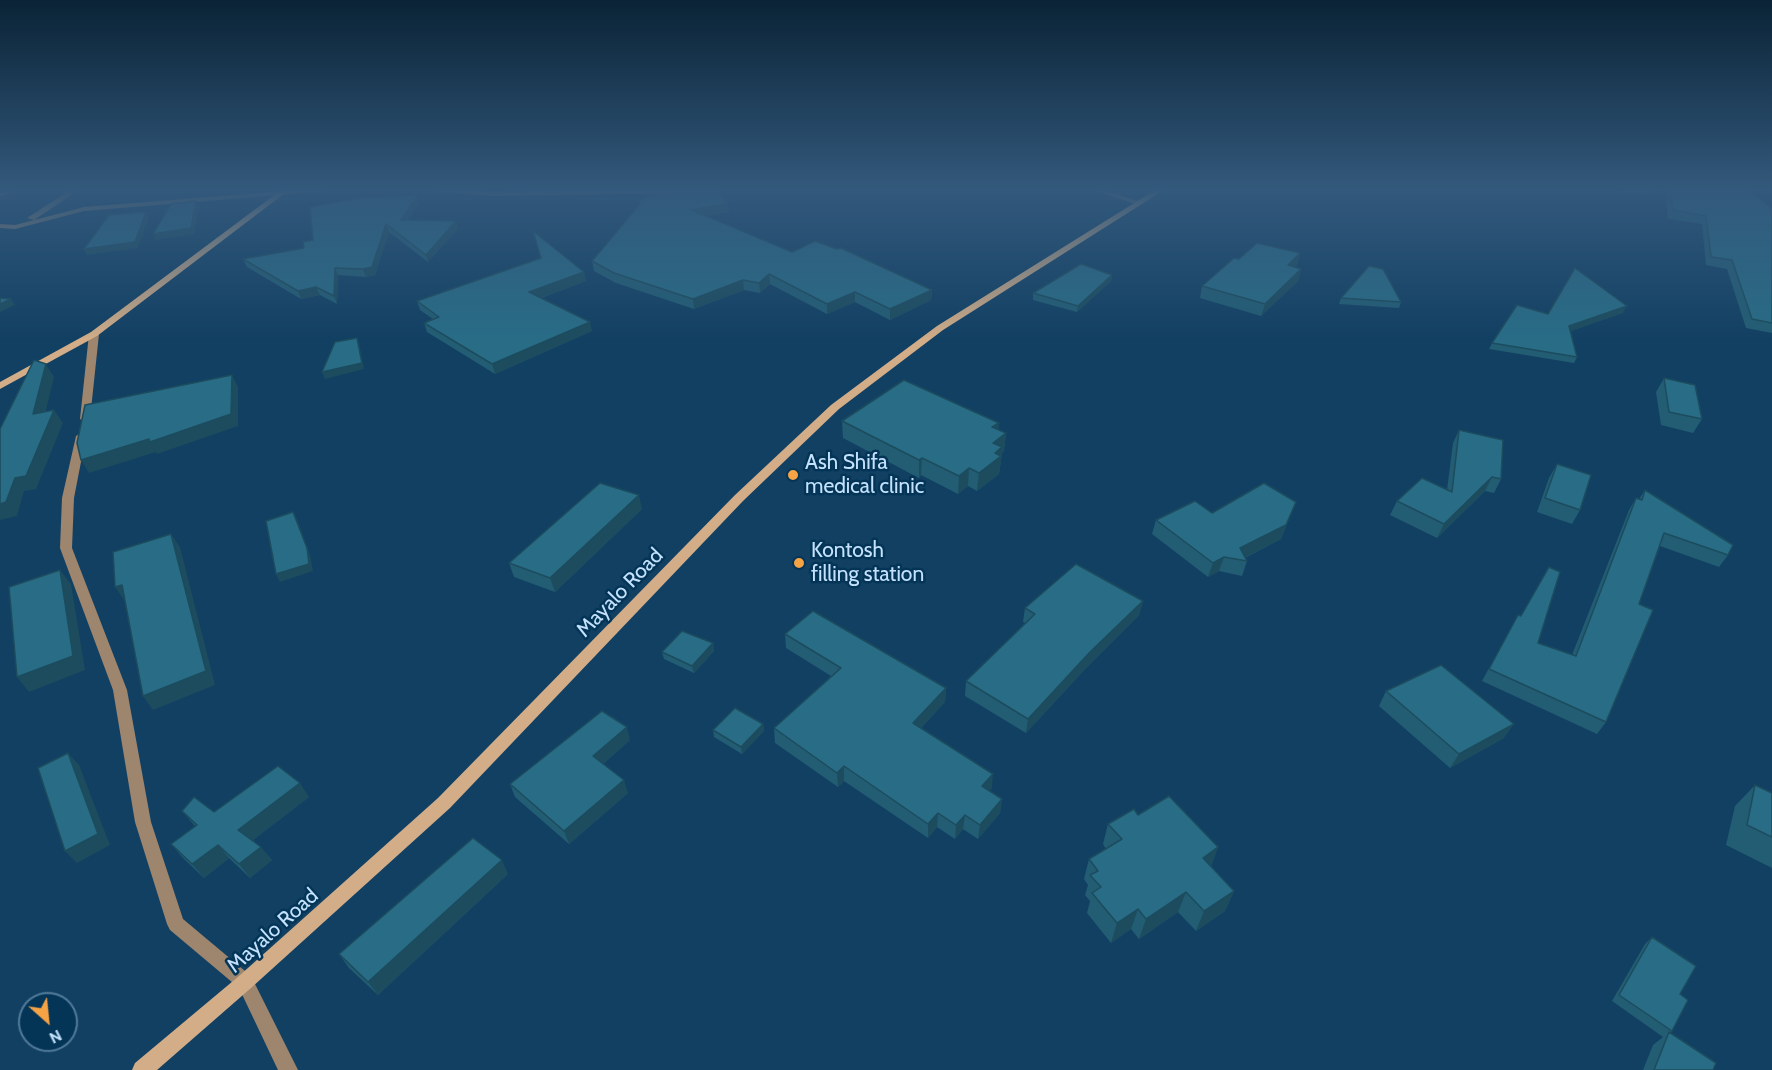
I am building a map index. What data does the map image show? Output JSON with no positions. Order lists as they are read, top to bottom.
{
  "streets": {
    "street": ["Mayalo Road"]
  },
  "places": ["Ash Shifa medical clinic", "Kontosh filling station"],
  "north": "bottom right"
}
